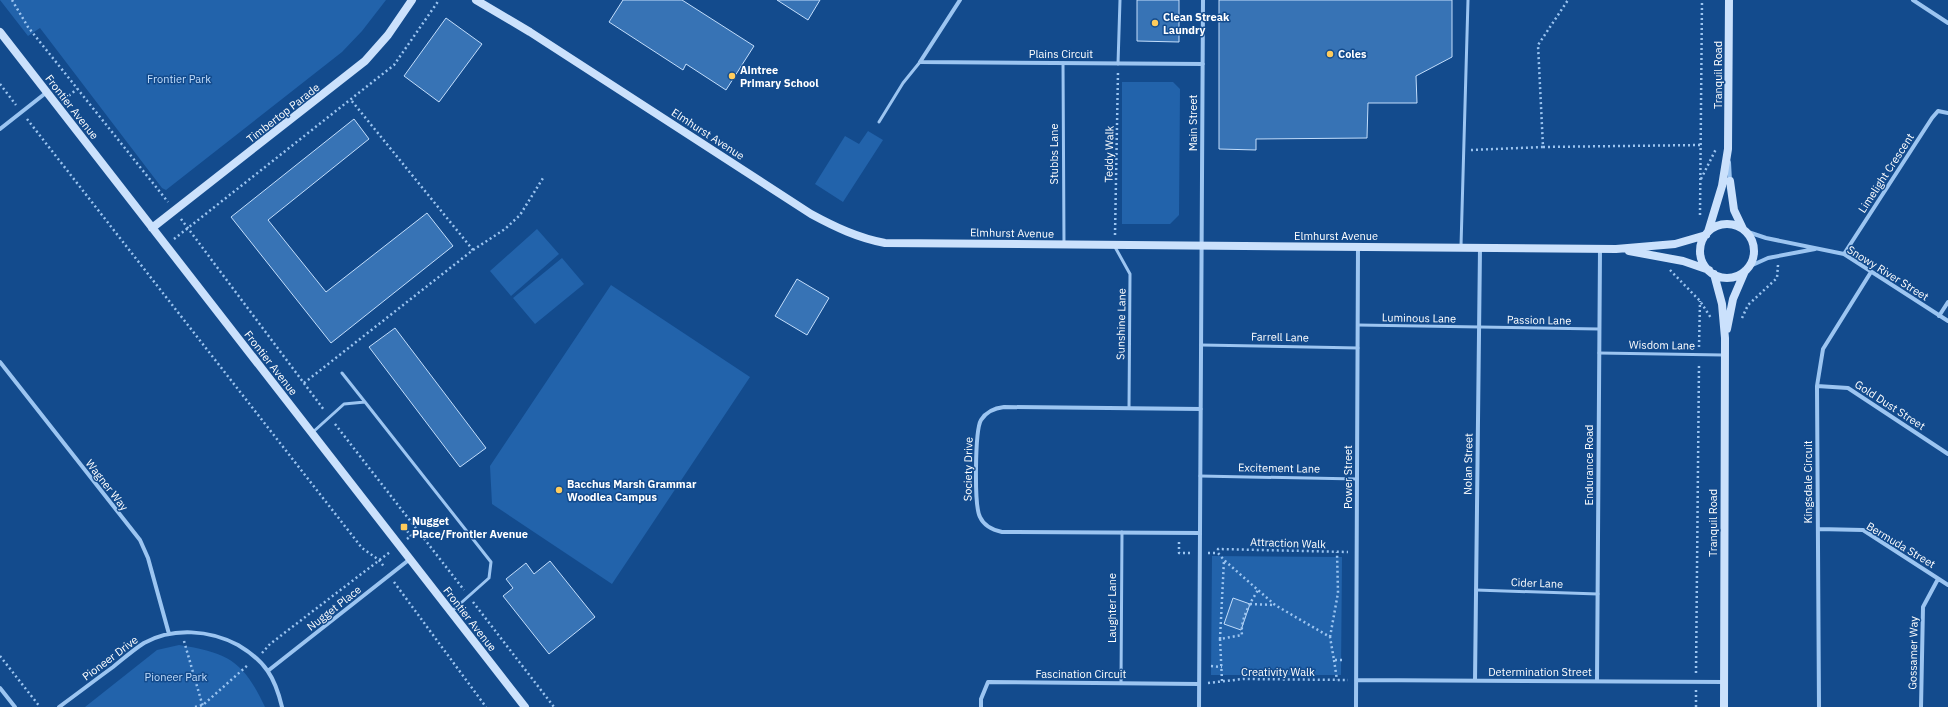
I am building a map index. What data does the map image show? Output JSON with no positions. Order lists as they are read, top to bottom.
{
  "streets": {
    "street": [
      "Plains Circuit",
      "Tranquil Road",
      "Frontier Avenue",
      "Timbertop Parade",
      "Main Street",
      "Elmhurst Avenue",
      "Limelight Crescent",
      "Snowy River Street",
      "Gold Dust Street",
      "Nolan Street",
      "Endurance Road",
      "Society Drive",
      "Power Street",
      "Kingsdale Circuit",
      "Wagner Way",
      "Bermuda Street",
      "Nugget Place",
      "Gossamer Way",
      "Pioneer Drive",
      "Determination Street",
      "Fascination Circuit"
    ],
    "lane": [
      "Stubbs Lane",
      "Luminous Lane",
      "Passion Lane",
      "Sunshine Lane",
      "Farrell Lane",
      "Wisdom Lane",
      "Excitement Lane",
      "Cider Lane",
      "Laughter Lane"
    ],
    "path": ["Teddy Walk", "Attraction Walk", "Creativity Walk"]
  },
  "crossings": [
    ["Plains Circuit", "Main Street"],
    ["Plains Circuit", "Stubbs Lane"],
    ["Plains Circuit", "Teddy Walk"],
    ["Tranquil Road", "Elmhurst Avenue"],
    ["Tranquil Road", "Snowy River Street"],
    ["Tranquil Road", "Wisdom Lane"],
    ["Tranquil Road", "Determination Street"],
    ["Frontier Avenue", "Timbertop Parade"],
    ["Frontier Avenue", "Nugget Place"],
    ["Main Street", "Elmhurst Avenue"],
    ["Main Street", "Farrell Lane"],
    ["Main Street", "Excitement Lane"],
    ["Main Street", "Society Drive"],
    ["Main Street", "Creativity Walk"],
    ["Main Street", "Fascination Circuit"],
    ["Elmhurst Avenue", "Stubbs Lane"],
    ["Elmhurst Avenue", "Teddy Walk"],
    ["Elmhurst Avenue", "Snowy River Street"],
    ["Elmhurst Avenue", "Sunshine Lane"],
    ["Elmhurst Avenue", "Nolan Street"],
    ["Elmhurst Avenue", "Endurance Road"],
    ["Elmhurst Avenue", "Power Street"],
    ["Teddy Walk", "Sunshine Lane"],
    ["Limelight Crescent", "Snowy River Street"],
    ["Snowy River Street", "Kingsdale Circuit"],
    ["Luminous Lane", "Passion Lane"],
    ["Luminous Lane", "Nolan Street"],
    ["Luminous Lane", "Power Street"],
    ["Passion Lane", "Nolan Street"],
    ["Passion Lane", "Endurance Road"],
    ["Sunshine Lane", "Society Drive"],
    ["Farrell Lane", "Power Street"],
    ["Wisdom Lane", "Endurance Road"],
    ["Gold Dust Street", "Kingsdale Circuit"],
    ["Nolan Street", "Cider Lane"],
    ["Nolan Street", "Determination Street"],
    ["Endurance Road", "Cider Lane"],
    ["Endurance Road", "Determination Street"],
    ["Excitement Lane", "Power Street"],
    ["Society Drive", "Laughter Lane"],
    ["Power Street", "Attraction Walk"],
    ["Power Street", "Creativity Walk"],
    ["Power Street", "Determination Street"],
    ["Kingsdale Circuit", "Bermuda Street"],
    ["Wagner Way", "Pioneer Drive"],
    ["Bermuda Street", "Gossamer Way"],
    ["Nugget Place", "Pioneer Drive"],
    ["Laughter Lane", "Fascination Circuit"],
    ["Creativity Walk", "Determination Street"],
    ["Creativity Walk", "Fascination Circuit"]
  ],
  "parks": ["Frontier Park", "Pioneer Park"],
  "places": {
    "other": [
      "Clean Streak Laundry",
      "Coles",
      "Aintree Primary School",
      "Bacchus Marsh Grammar Woodlea Campus"
    ],
    "transit": ["Nugget Place/Frontier Avenue"]
  }
}
